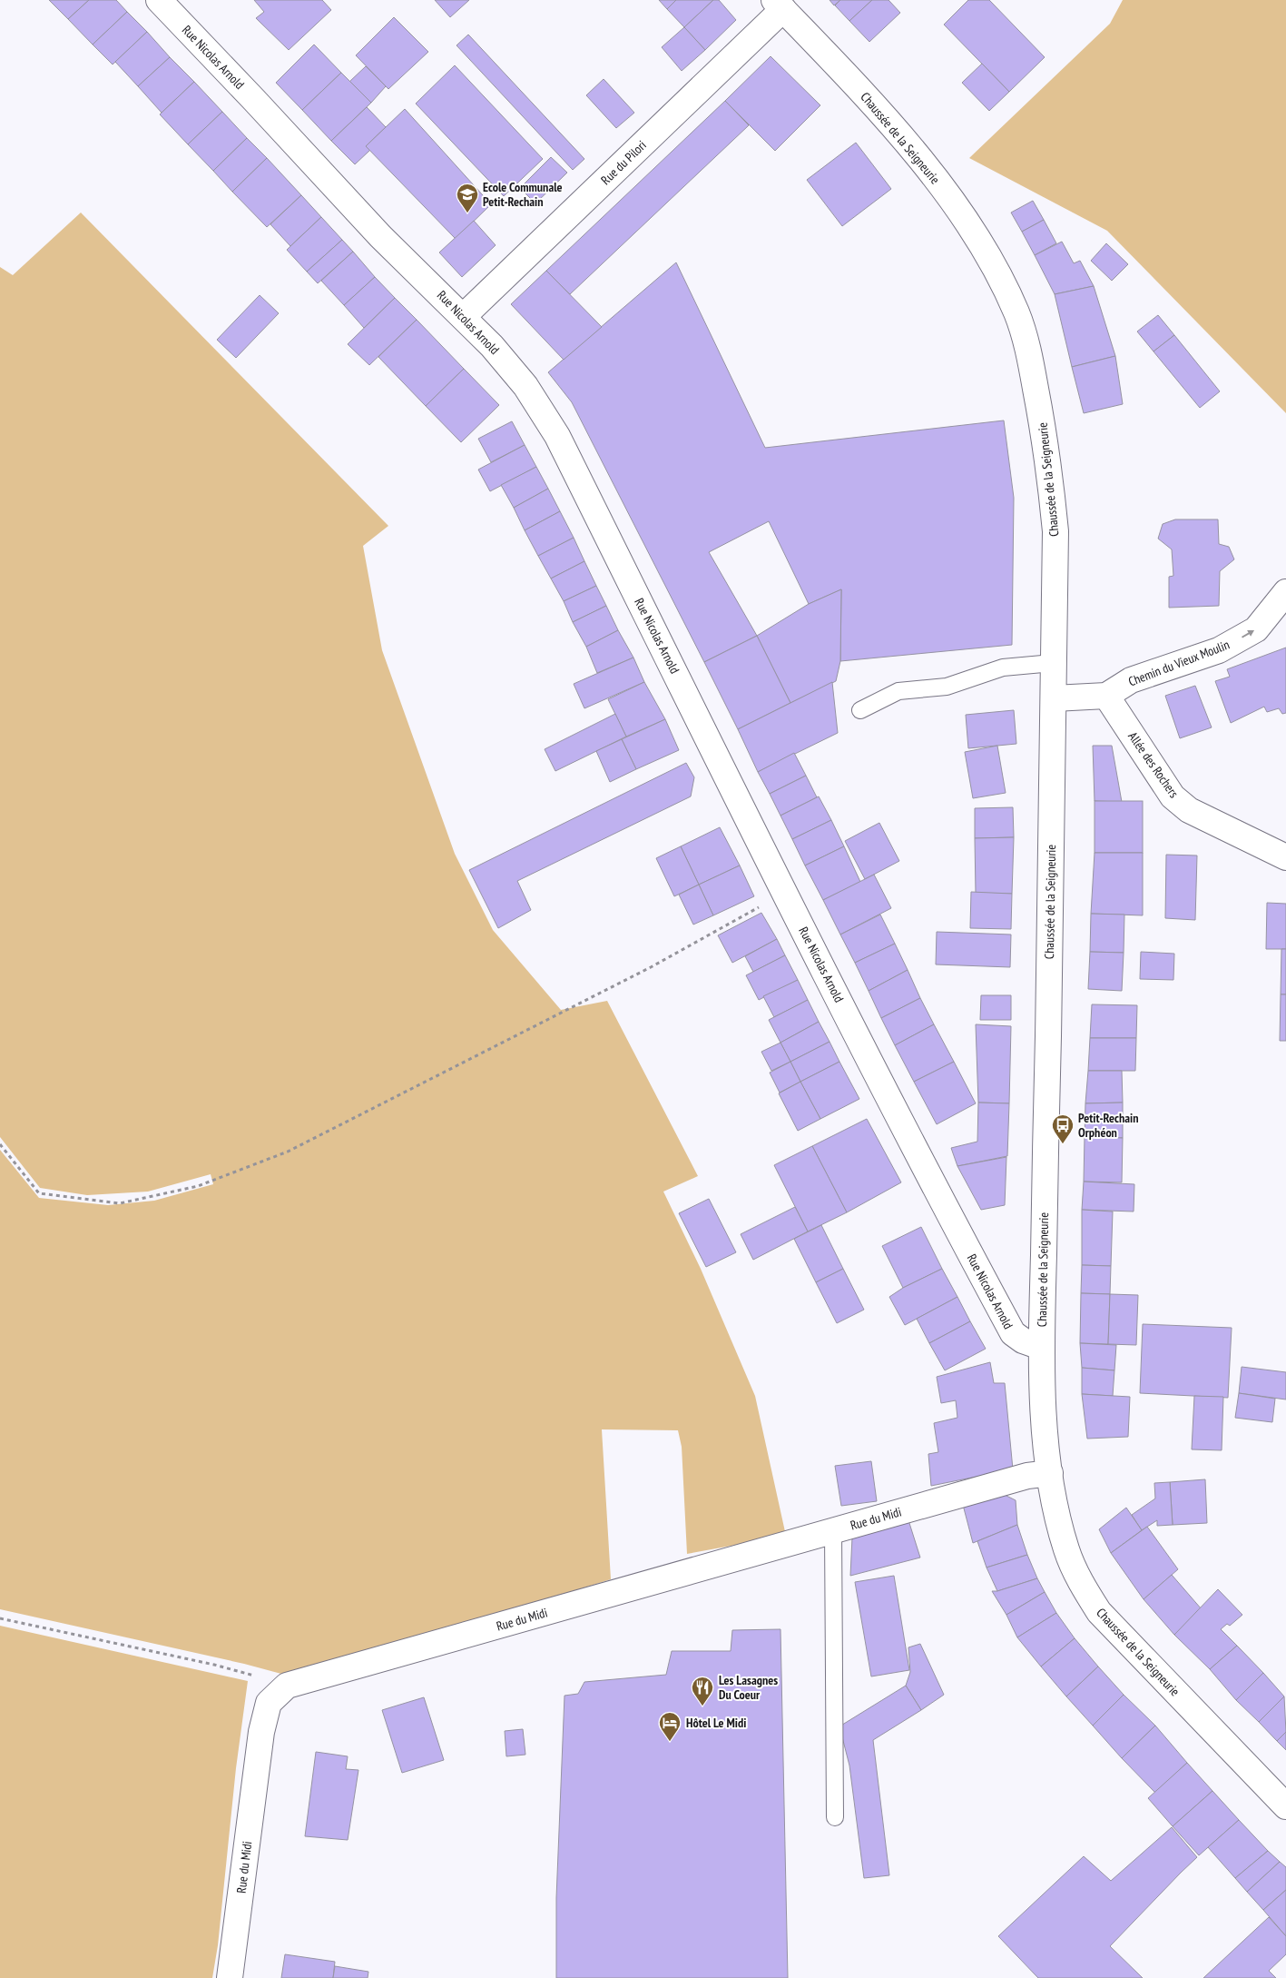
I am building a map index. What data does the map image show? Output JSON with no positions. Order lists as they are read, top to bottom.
{
  "streets": {
    "street": [
      "Rue Nicolas Arnold",
      "Chaussée de la Seigneurie",
      "Rue du Pilori",
      "Chemin du Vieux Moulin",
      "Allée des Rochers",
      "Rue du Midi"
    ]
  },
  "crossings": [
    ["Rue Nicolas Arnold", "Chaussée de la Seigneurie"],
    ["Rue Nicolas Arnold", "Rue du Pilori"],
    ["Chaussée de la Seigneurie", "Rue du Pilori"],
    ["Chaussée de la Seigneurie", "Chemin du Vieux Moulin"],
    ["Chaussée de la Seigneurie", "Rue du Midi"],
    ["Chemin du Vieux Moulin", "Allée des Rochers"]
  ],
  "one_way": ["Chemin du Vieux Moulin"],
  "places": {
    "school or university": ["Ecole Communale Petit-Rechain"],
    "bus stop": ["Petit-Rechain Orphéon"],
    "restaurant": ["Les Lasagnes Du Coeur"],
    "hotel": ["Hôtel Le Midi"]
  }
}
